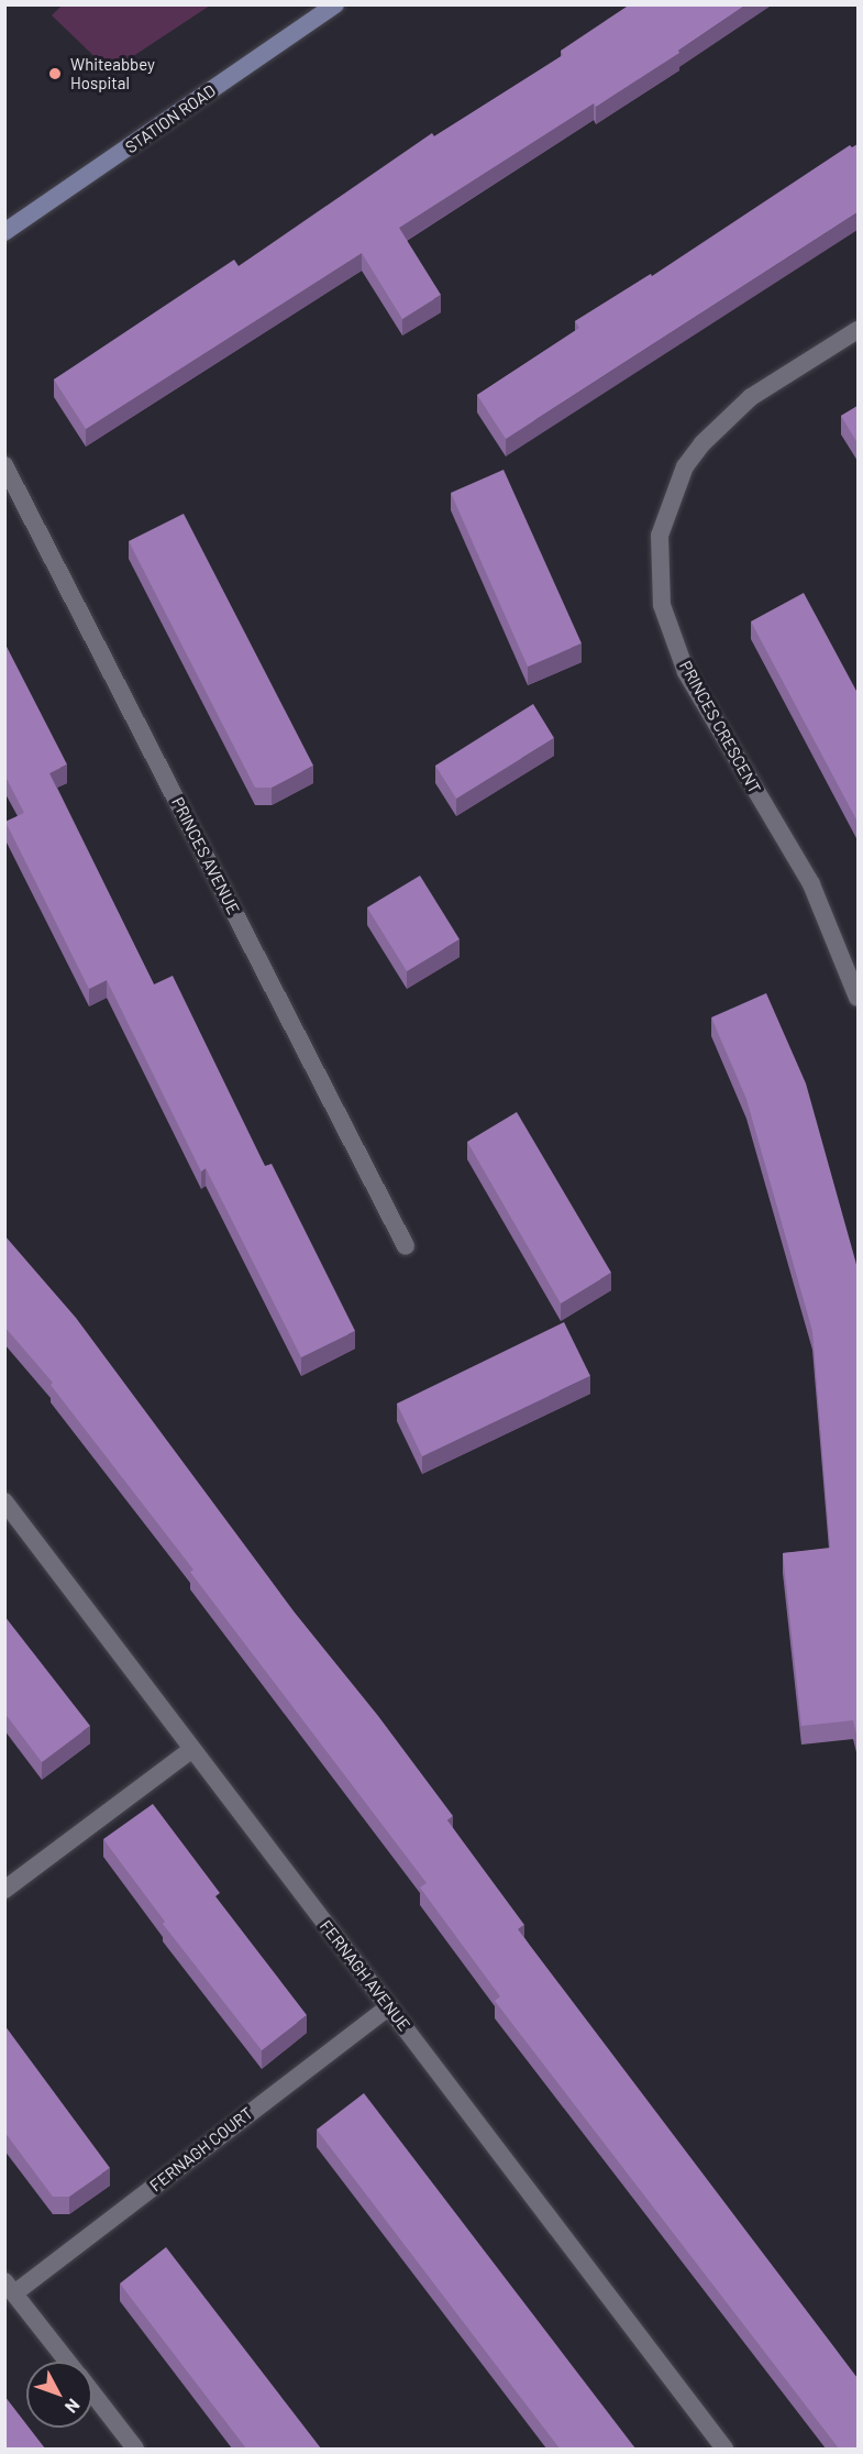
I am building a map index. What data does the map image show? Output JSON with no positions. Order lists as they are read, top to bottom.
{
  "streets": {
    "main road": ["STATION ROAD"],
    "street": [
      "PRINCES CRESCENT",
      "PRINCES AVENUE",
      "FERNAGH AVENUE",
      "FERNAGH COURT"
    ]
  },
  "crossings": [
    ["FERNAGH AVENUE", "FERNAGH COURT"]
  ],
  "places": ["Whiteabbey Hospital"],
  "north": "bottom right"
}
